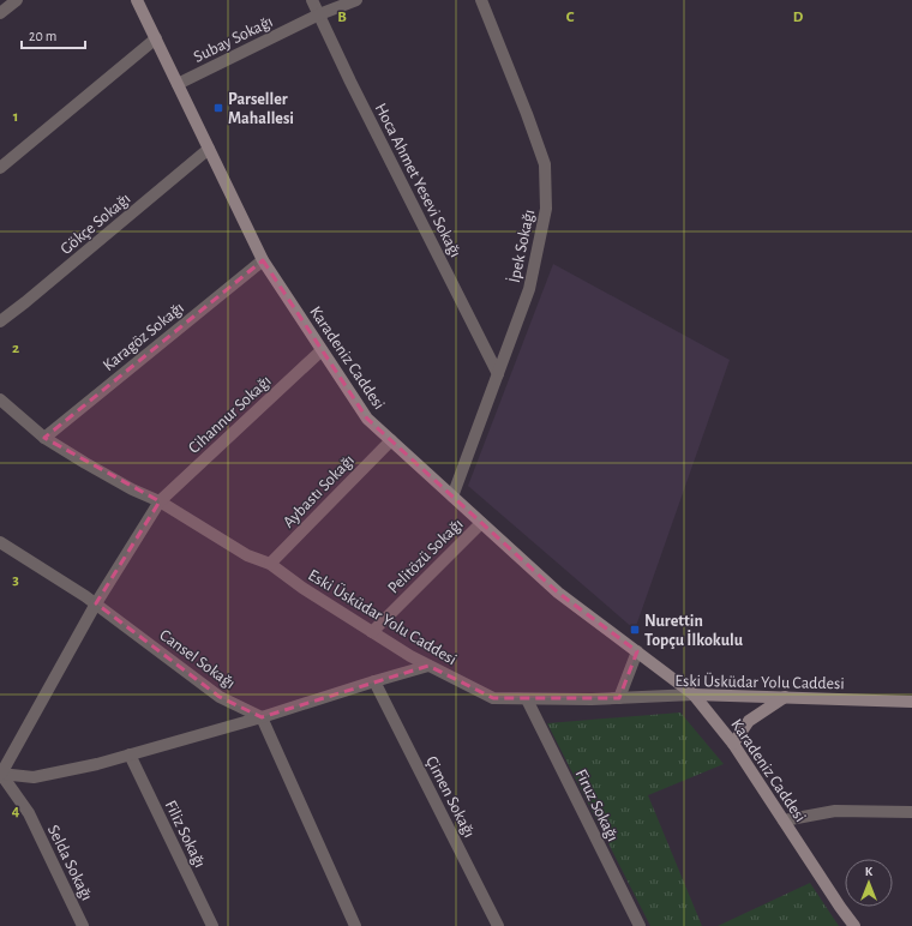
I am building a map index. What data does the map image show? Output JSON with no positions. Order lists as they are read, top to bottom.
{
  "streets": {
    "street": [
      "Subay Sokağı",
      "Hoca Ahmet Yesevi Sokağı",
      "Gökçe Sokağı",
      "İpek Sokağı",
      "Karagöz Sokağı",
      "Karadeniz Caddesi",
      "Cihannur Sokağı",
      "Aybastı Sokağı",
      "Pelitözü Sokağı",
      "Eski Üsküdar Yolu Caddesi",
      "Cansel Sokağı",
      "Çimen Sokağı",
      "Firuz Sokağı",
      "Filiz Sokağı",
      "Selda Sokağı"
    ]
  },
  "crossings": [
    ["Subay Sokağı", "Hoca Ahmet Yesevi Sokağı"],
    ["Subay Sokağı", "Karadeniz Caddesi"],
    ["Hoca Ahmet Yesevi Sokağı", "İpek Sokağı"],
    ["Gökçe Sokağı", "Karadeniz Caddesi"],
    ["İpek Sokağı", "Karadeniz Caddesi"],
    ["Karagöz Sokağı", "Karadeniz Caddesi"],
    ["Karagöz Sokağı", "Eski Üsküdar Yolu Caddesi"],
    ["Karadeniz Caddesi", "Cihannur Sokağı"],
    ["Karadeniz Caddesi", "Aybastı Sokağı"],
    ["Karadeniz Caddesi", "Pelitözü Sokağı"],
    ["Karadeniz Caddesi", "Eski Üsküdar Yolu Caddesi"],
    ["Cihannur Sokağı", "Eski Üsküdar Yolu Caddesi"],
    ["Cihannur Sokağı", "Cansel Sokağı"],
    ["Aybastı Sokağı", "Eski Üsküdar Yolu Caddesi"],
    ["Pelitözü Sokağı", "Eski Üsküdar Yolu Caddesi"],
    ["Eski Üsküdar Yolu Caddesi", "Firuz Sokağı"]
  ],
  "places": {
    "transit": ["Parseller Mahallesi", "Nurettin Topçu İlkokulu"]
  },
  "scale_bar": "20 m",
  "north": "top",
  "grid": {
    "columns": ["B", "C", "D"],
    "rows": [
      "1",
      "2",
      "3",
      "4"
    ]
  }
}
